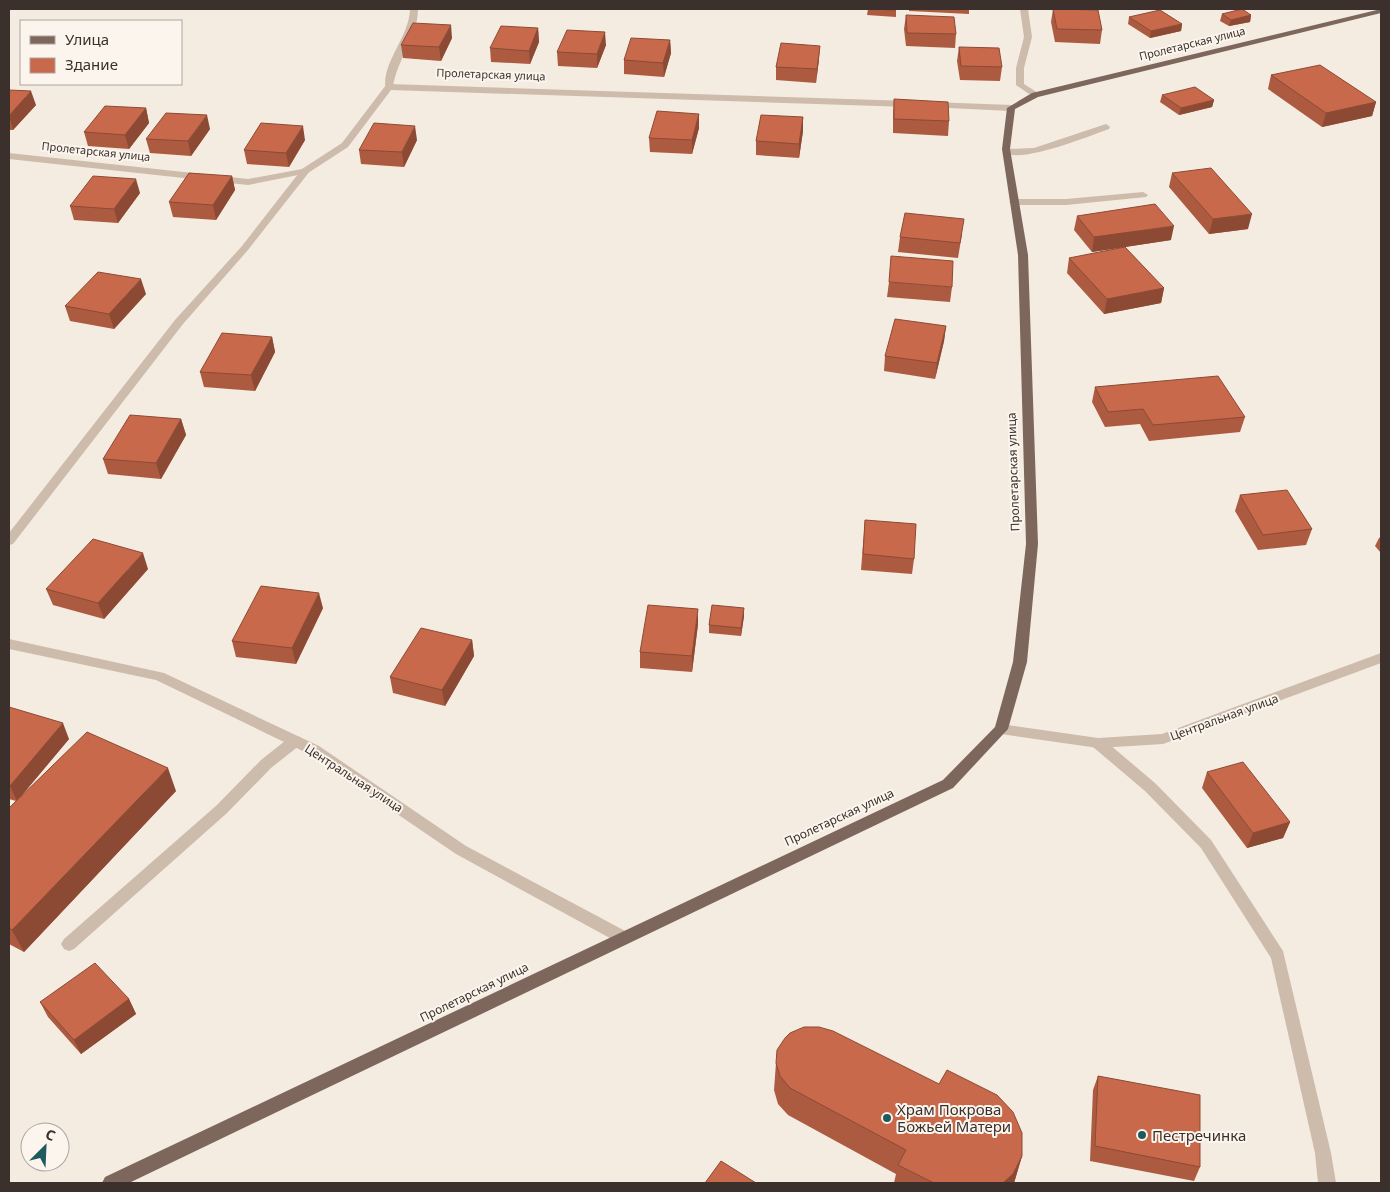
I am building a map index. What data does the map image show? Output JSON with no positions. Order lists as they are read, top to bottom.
{
  "streets": {
    "main road": ["Пролетарская улица"],
    "street": ["Центральная улица"]
  },
  "crossings": [
    ["Пролетарская улица", "Центральная улица"]
  ],
  "places": ["Храм Покрова Божьей Матери", "Пестречинка"],
  "legend": ["Улица", "Здание"],
  "north": "top right"
}
